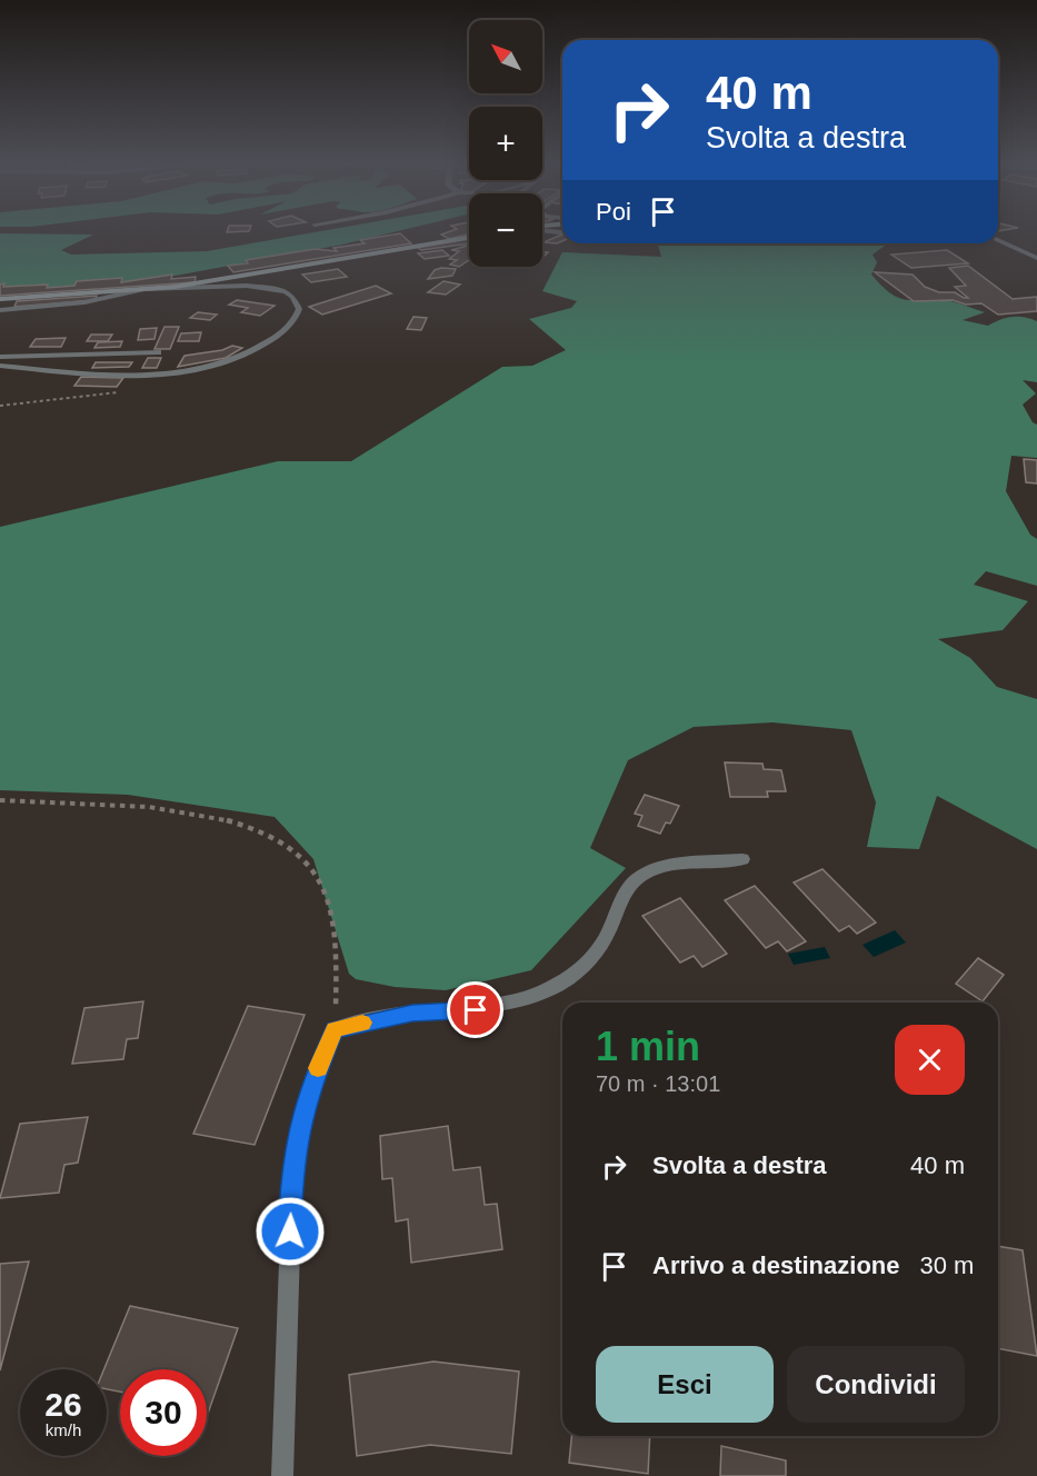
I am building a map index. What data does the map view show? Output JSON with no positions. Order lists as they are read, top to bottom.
{
  "north": "top left",
  "page": {
    "map_buttons": ["+", "−"],
    "turn": ["40 m", "Svolta a destra"],
    "then": "Poi",
    "heading": ["1 min", "70 m · 13:01"],
    "list": [
      {
        "name": "Svolta a destra",
        "value": "40 m"
      },
      {
        "name": "Arrivo a destinazione",
        "value": "30 m"
      }
    ],
    "buttons": ["Esci", "Condividi"],
    "speed": "26 km/h",
    "limit": "30"
  }
}
